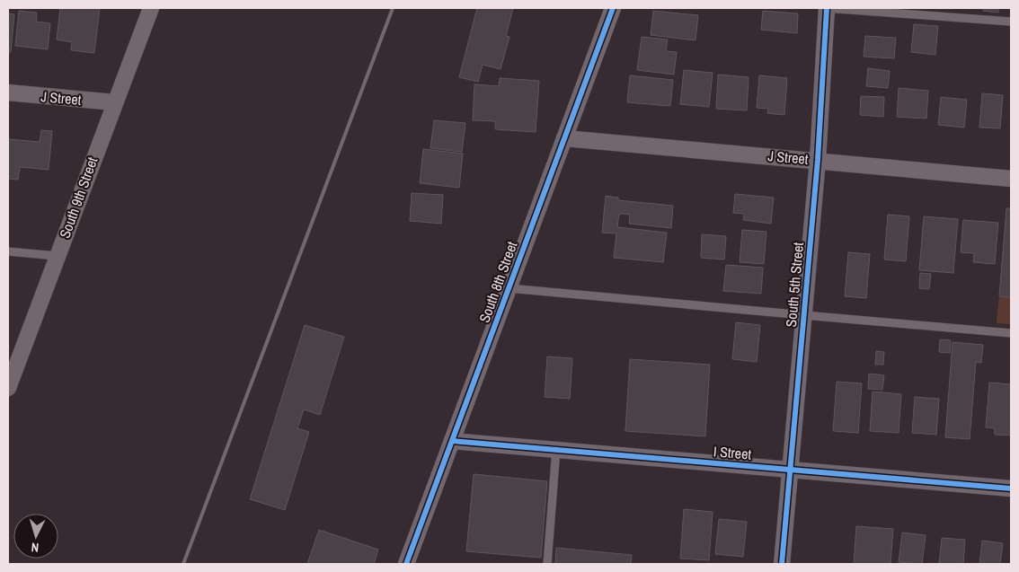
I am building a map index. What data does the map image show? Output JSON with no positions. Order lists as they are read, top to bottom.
{
  "streets": {
    "street": [
      "J Street",
      "South 9th Street",
      "South 8th Street",
      "South 5th Street",
      "I Street"
    ]
  },
  "crossings": [
    ["J Street", "South 9th Street"],
    ["J Street", "South 8th Street"],
    ["J Street", "South 5th Street"],
    ["South 8th Street", "I Street"],
    ["South 5th Street", "I Street"]
  ],
  "north": "bottom"
}
